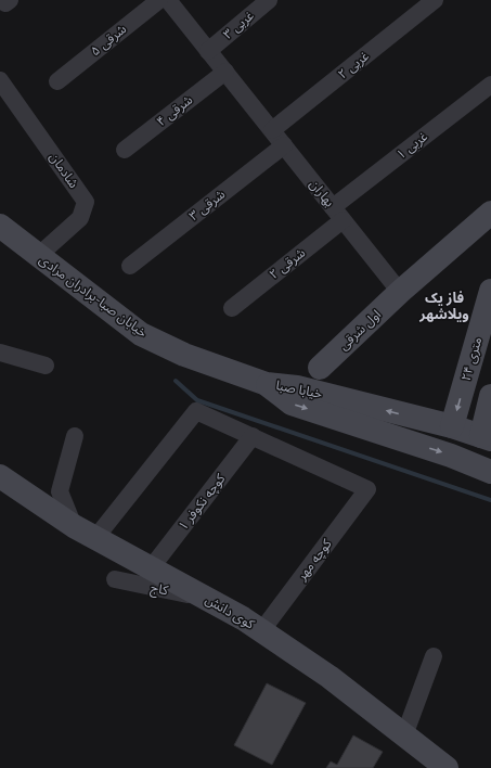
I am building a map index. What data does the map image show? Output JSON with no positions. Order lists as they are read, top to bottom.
{
  "streets": {
    "street": [
      "۳ غربی",
      "۵ شرقی",
      "۲ غربی",
      "۴ شرقی",
      "۱ غربی",
      "شادمان",
      "بهاران",
      "۳ شرقی",
      "۲ شرقی",
      "خیابان صبا-برادران مرادی",
      "اول شرقی",
      "۲۴ متری",
      "خیابا صبا",
      "کوچه نکوفر ۱",
      "کوچه مهر",
      "کاج",
      "کوی دانش"
    ]
  },
  "crossings": [
    ["۳ غربی", "بهاران"],
    ["۲ غربی", "بهاران"],
    ["۴ شرقی", "بهاران"],
    ["۱ غربی", "بهاران"],
    ["۱ غربی", "۲ شرقی"],
    ["شادمان", "خیابان صبا-برادران مرادی"],
    ["بهاران", "۳ شرقی"],
    ["بهاران", "۲ شرقی"],
    ["بهاران", "اول شرقی"],
    ["خیابان صبا-برادران مرادی", "خیابا صبا"],
    ["۲۴ متری", "خیابا صبا"],
    ["کوچه نکوفر ۱", "کوچه مهر"],
    ["کوچه نکوفر ۱", "کوی دانش"],
    ["کوچه مهر", "کوی دانش"],
    ["کاج", "کوی دانش"]
  ],
  "one_way": ["۲۴ متری"],
  "districts": ["فاز یک ویلاشهر"]
}
